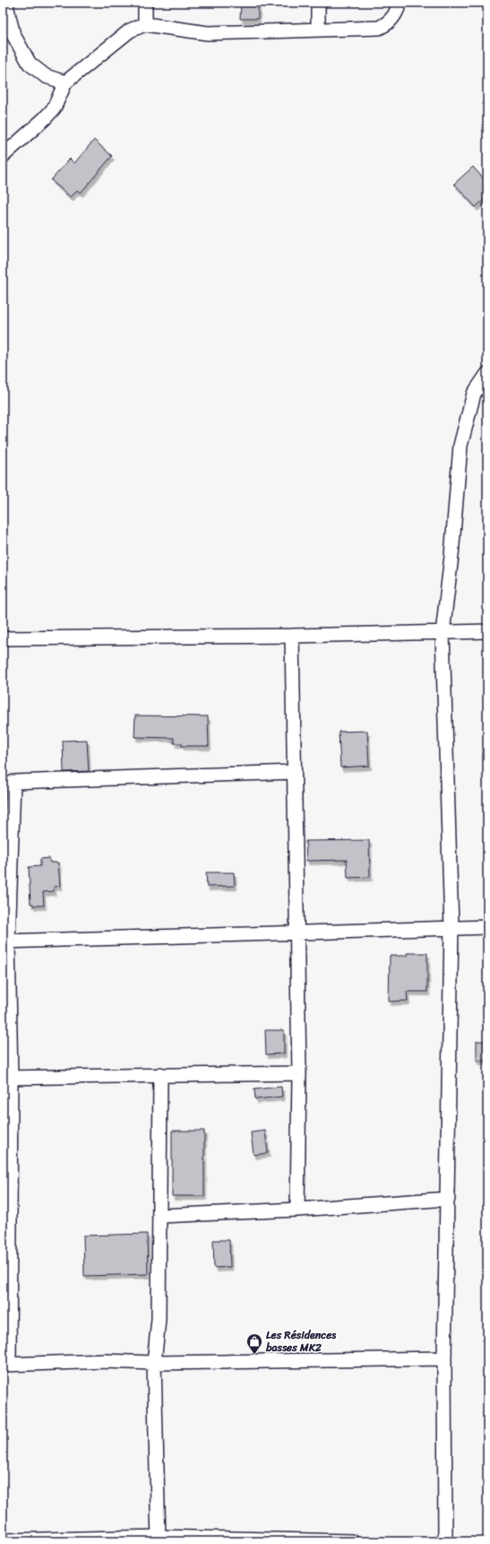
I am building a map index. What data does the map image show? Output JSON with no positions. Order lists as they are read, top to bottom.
{
  "places": {
    "shop": ["Les Résidences basses MK2"]
  }
}
